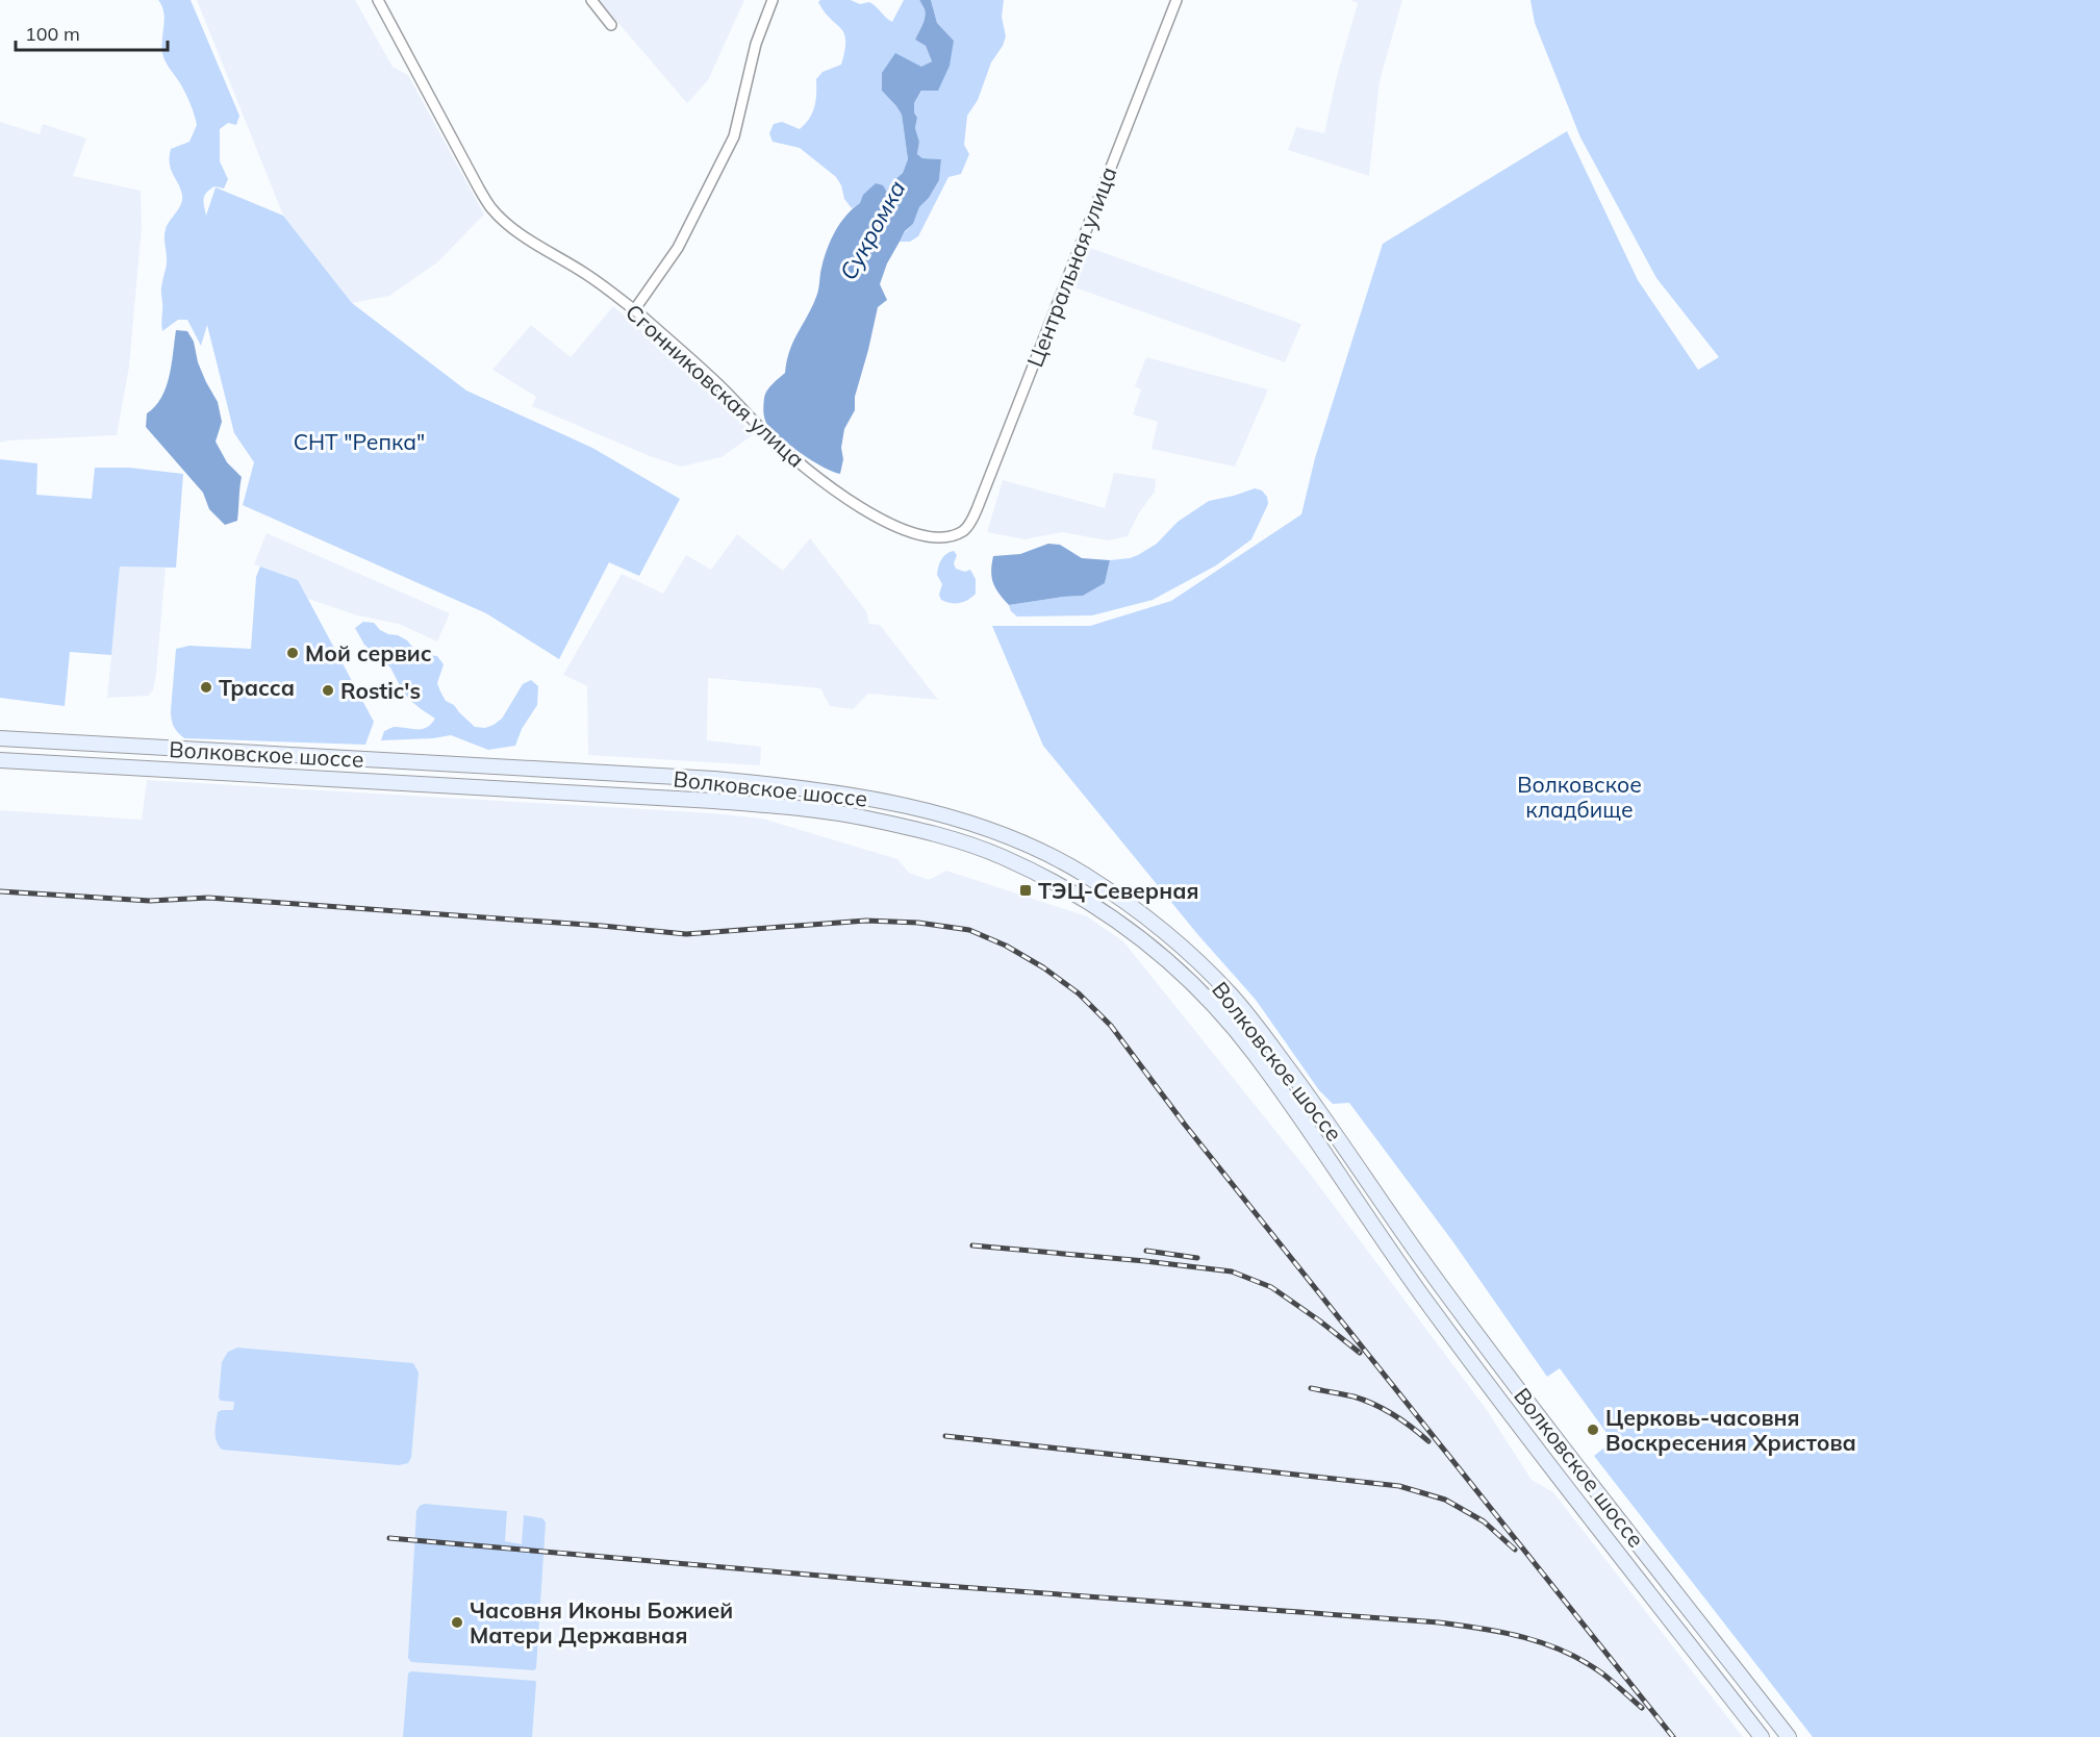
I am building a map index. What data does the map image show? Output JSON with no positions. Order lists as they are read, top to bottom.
{
  "streets": {
    "main road": ["Волковское шоссе"],
    "street": ["Центральная улица", "Сгонниковская улица"]
  },
  "crossings": [
    ["Центральная улица", "Сгонниковская улица"]
  ],
  "water": ["Сукромка"],
  "parks": ["СНТ \"Репка\"", "Волковское кладбище"],
  "places": {
    "other": [
      "Мой сервис",
      "Трасса",
      "Rostic's",
      "Церковь-часовня Воскресения Христова",
      "Часовня Иконы Божией Матери Державная"
    ],
    "transit": ["ТЭЦ-Северная"]
  },
  "scale_bar": "100 m"
}
